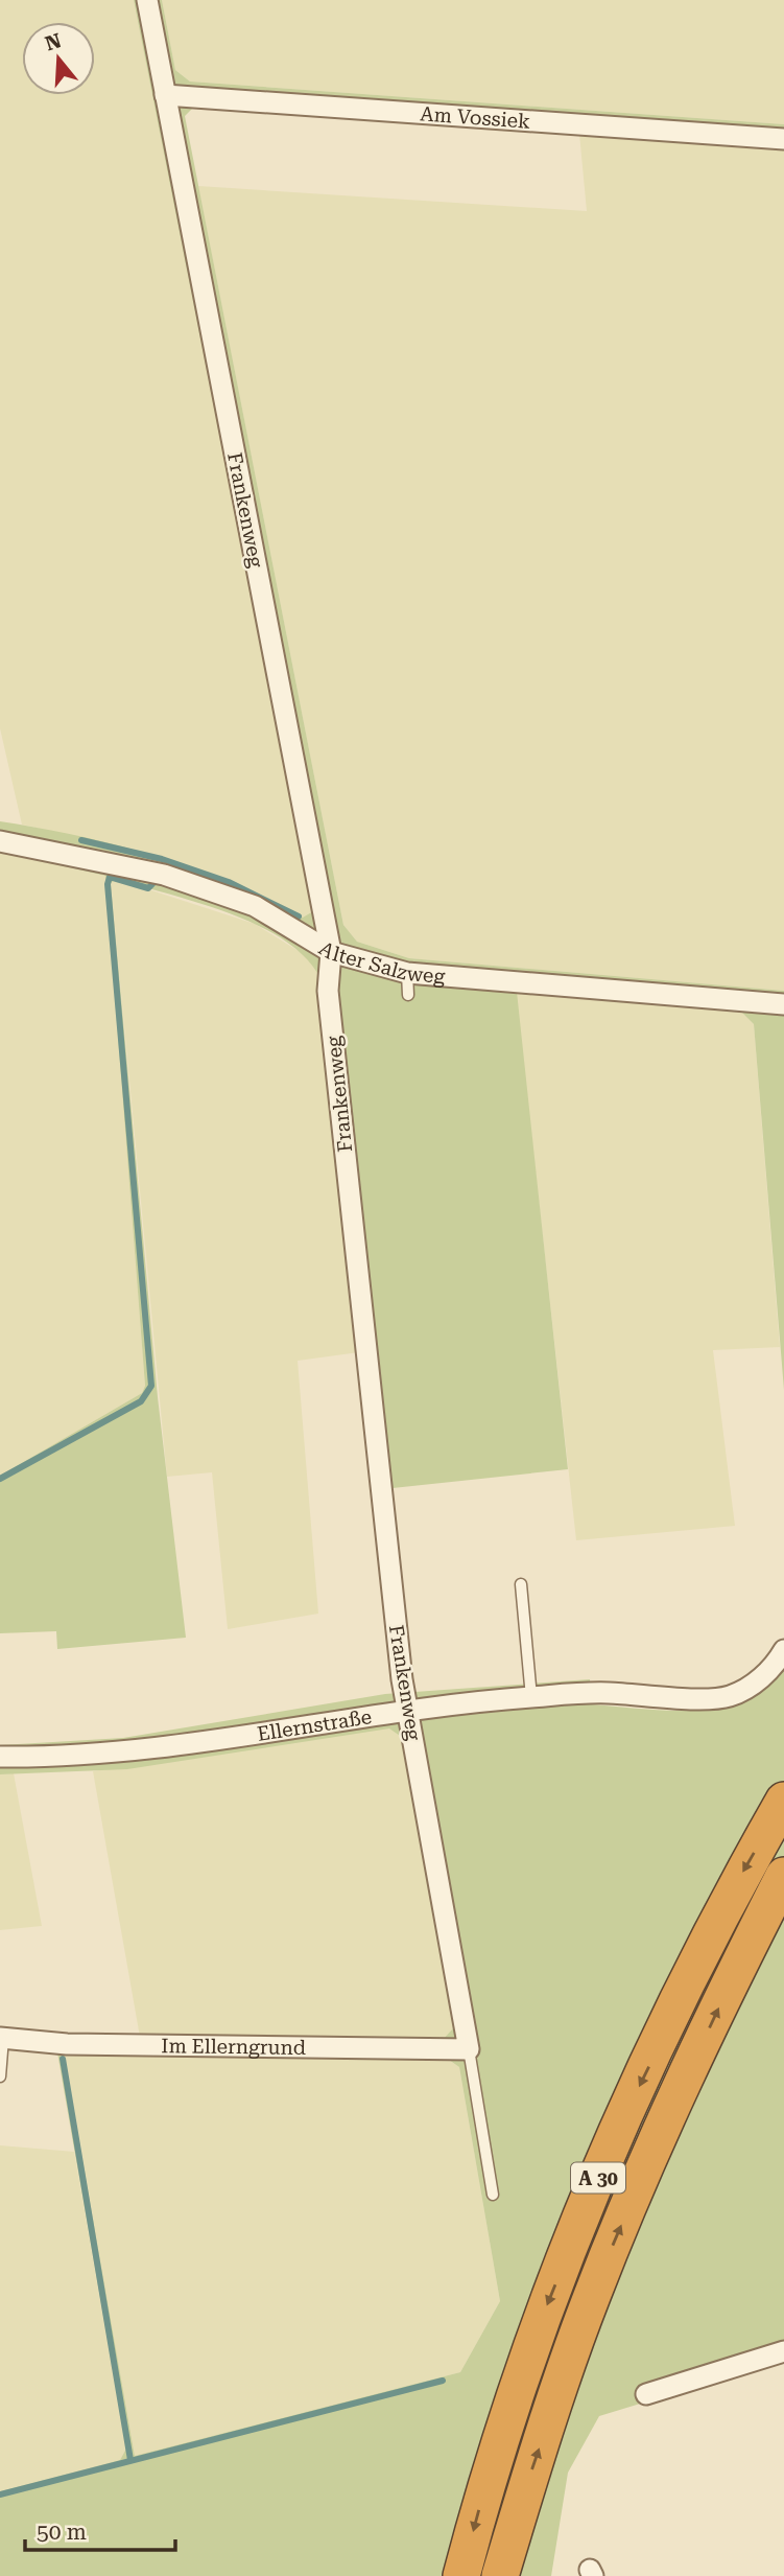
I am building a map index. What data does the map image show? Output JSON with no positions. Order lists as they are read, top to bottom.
{
  "streets": {
    "highway": ["A 30"],
    "street": [
      "Am Vossiek",
      "Frankenweg",
      "Alter Salzweg",
      "Ellernstraße",
      "Im Ellerngrund"
    ]
  },
  "crossings": [
    ["Am Vossiek", "Frankenweg"],
    ["Frankenweg", "Alter Salzweg"],
    ["Frankenweg", "Ellernstraße"],
    ["Frankenweg", "Im Ellerngrund"]
  ],
  "scale_bar": "50 m",
  "north": "top"
}
